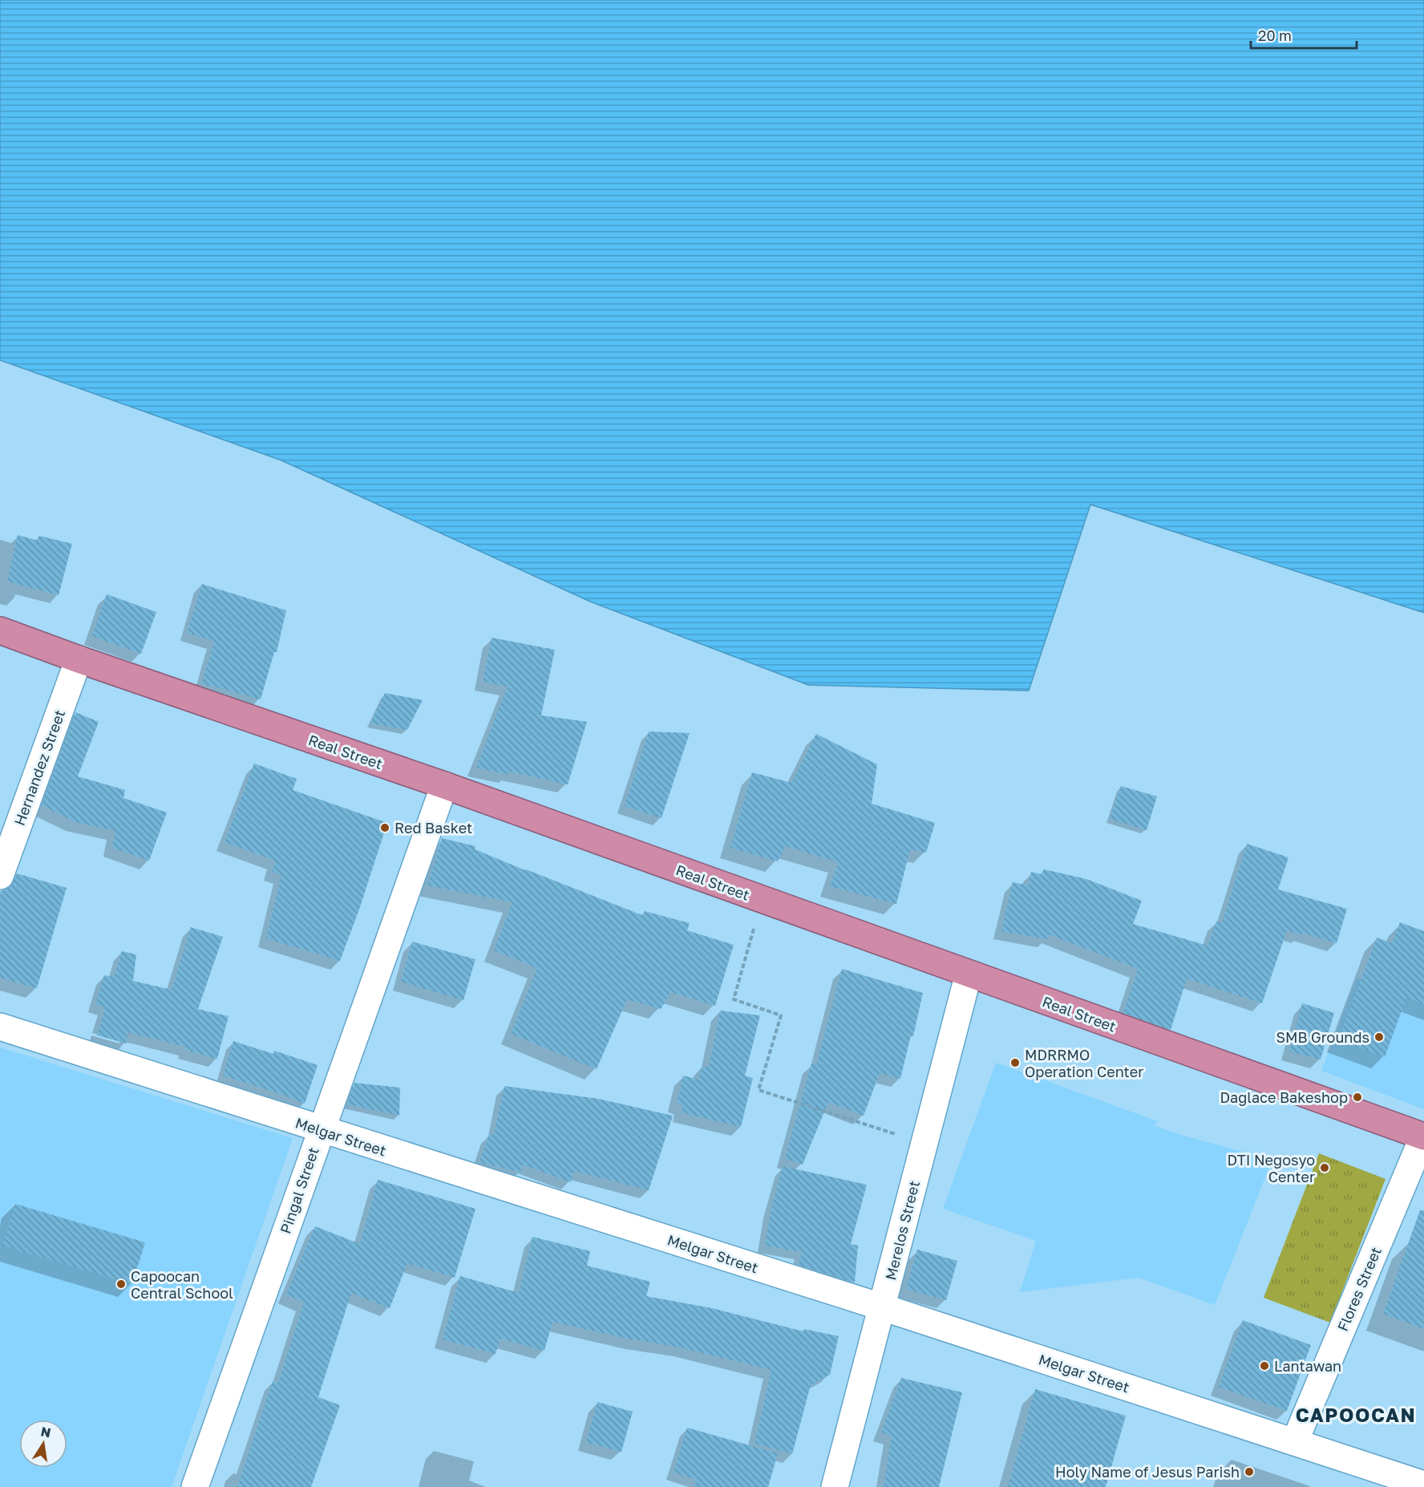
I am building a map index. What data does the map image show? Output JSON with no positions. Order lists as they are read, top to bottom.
{
  "streets": {
    "highway": ["Real Street"],
    "street": [
      "Hernandez Street",
      "Melgar Street",
      "Pingal Street",
      "Merelos Street",
      "Flores Street"
    ]
  },
  "crossings": [
    ["Real Street", "Hernandez Street"],
    ["Real Street", "Pingal Street"],
    ["Real Street", "Merelos Street"],
    ["Real Street", "Flores Street"],
    ["Melgar Street", "Pingal Street"],
    ["Melgar Street", "Merelos Street"],
    ["Melgar Street", "Flores Street"]
  ],
  "districts": ["CAPOOCAN"],
  "places": [
    "Red Basket",
    "SMB Grounds",
    "MDRRMO Operation Center",
    "Daglace Bakeshop",
    "DTI Negosyo Center",
    "Capoocan Central School",
    "Lantawan",
    "Holy Name of Jesus Parish"
  ],
  "scale_bar": "20 m",
  "north": "top"
}
